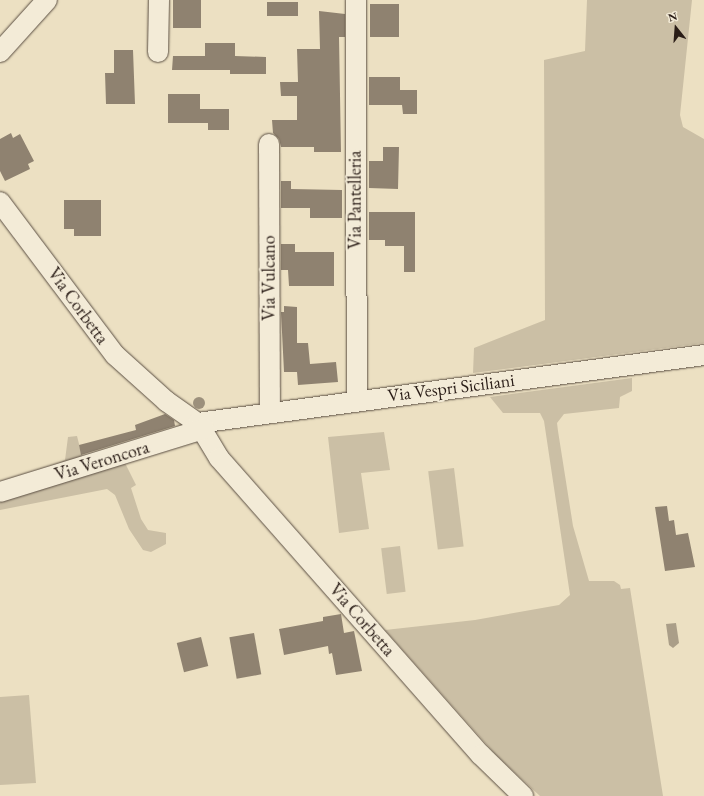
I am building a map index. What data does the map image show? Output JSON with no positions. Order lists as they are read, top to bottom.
{
  "streets": {
    "street": [
      "Via Pantelleria",
      "Via Vulcano",
      "Via Corbetta",
      "Via Vespri Siciliani",
      "Via Veroncora"
    ]
  },
  "crossings": [
    ["Via Pantelleria", "Via Vespri Siciliani"],
    ["Via Vulcano", "Via Vespri Siciliani"],
    ["Via Corbetta", "Via Vespri Siciliani"],
    ["Via Corbetta", "Via Veroncora"],
    ["Via Vespri Siciliani", "Via Veroncora"]
  ],
  "north": "top"
}
